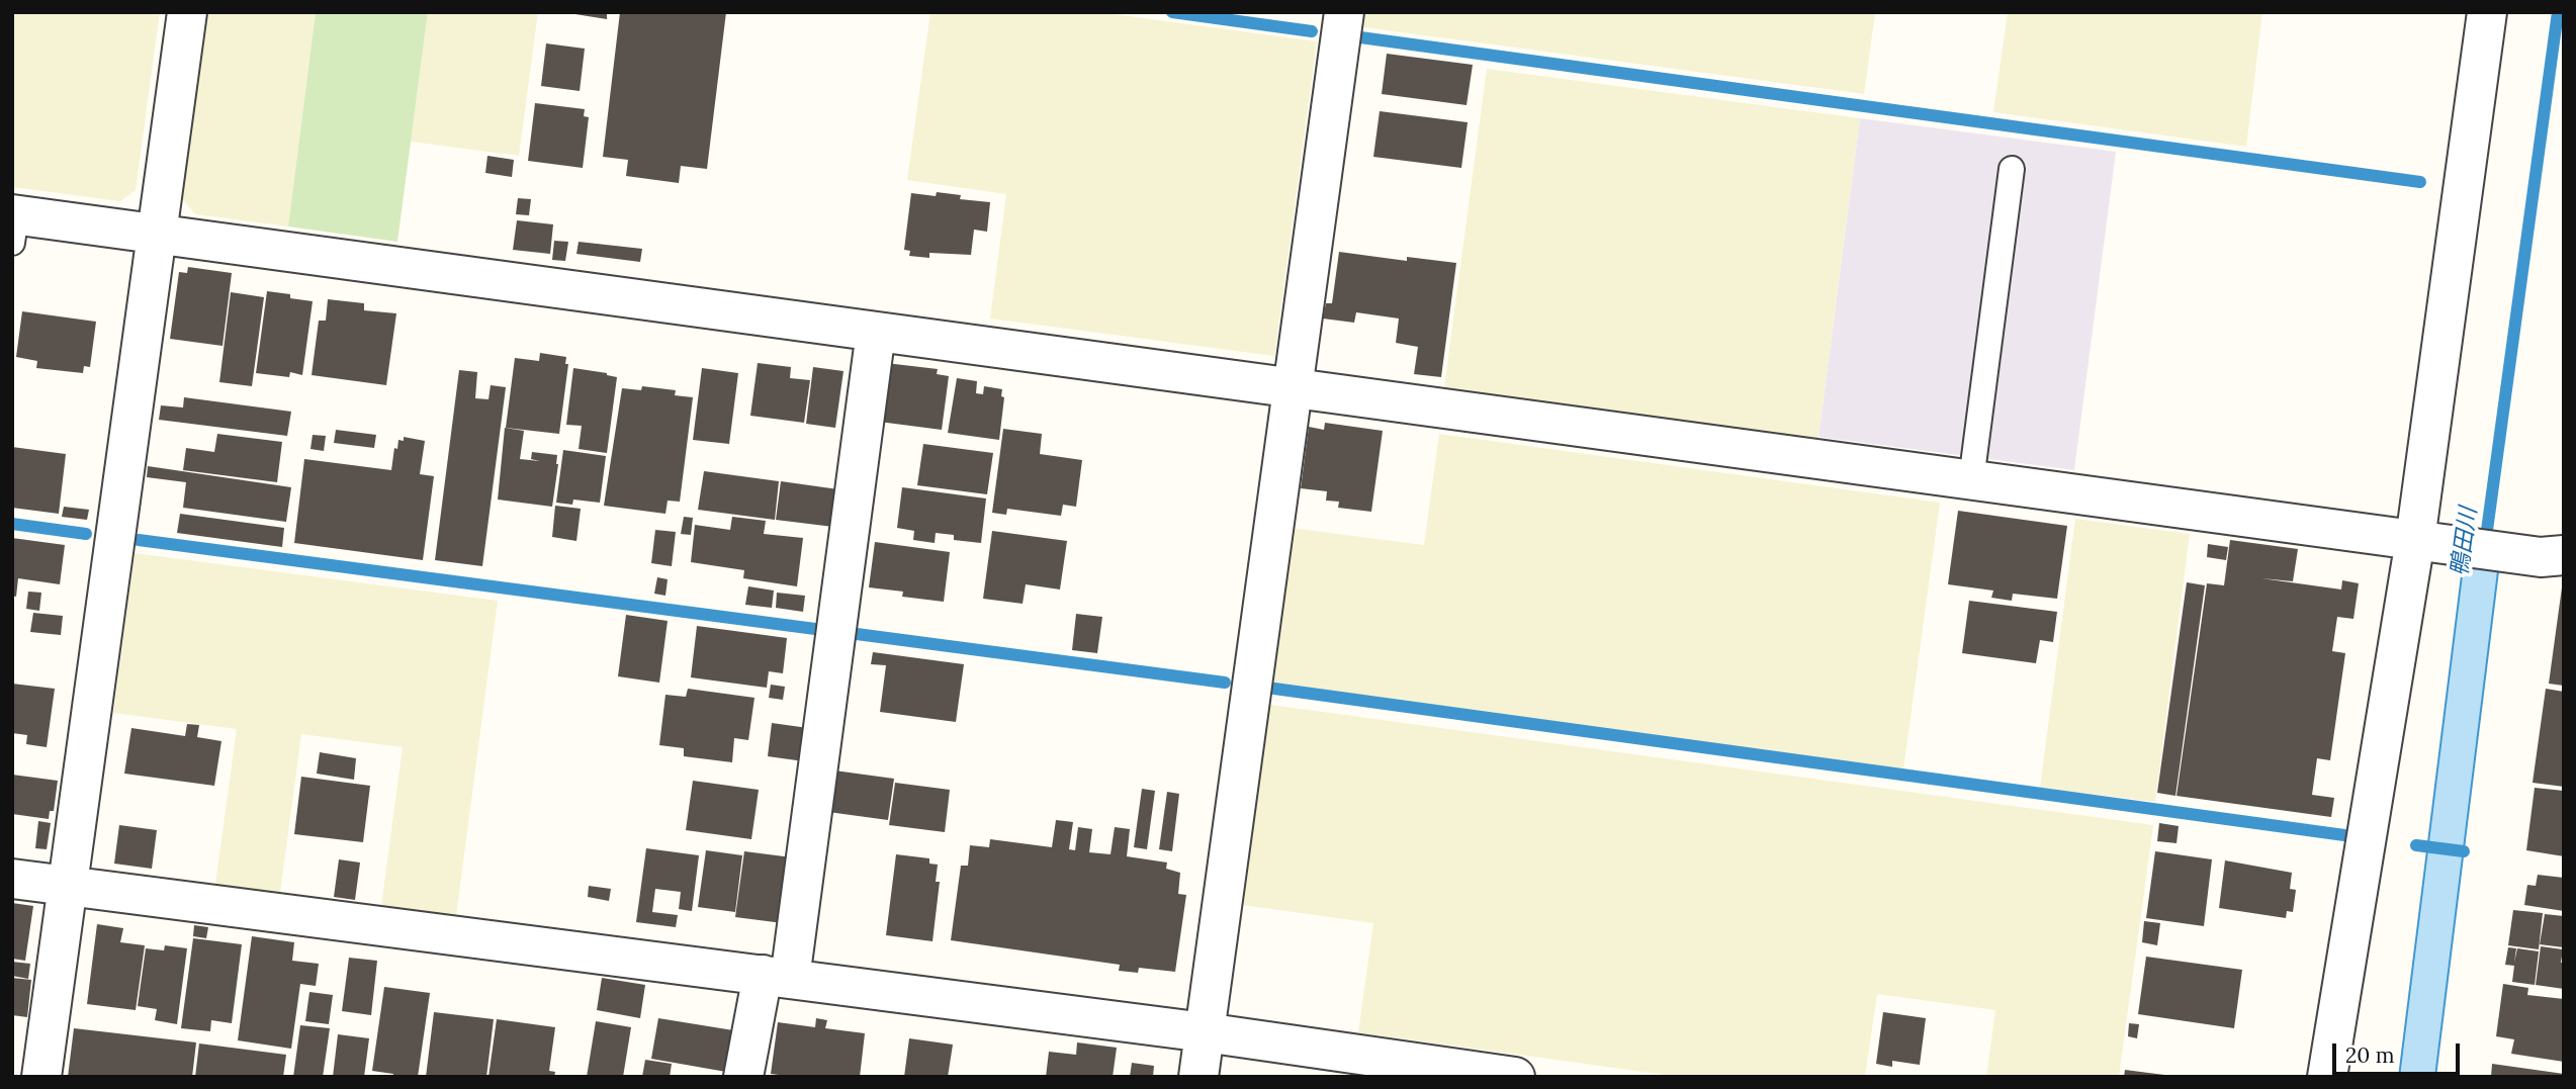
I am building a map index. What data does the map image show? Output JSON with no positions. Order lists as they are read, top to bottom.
{
  "water": ["鴨田川"],
  "scale_bar": "20 m"
}
